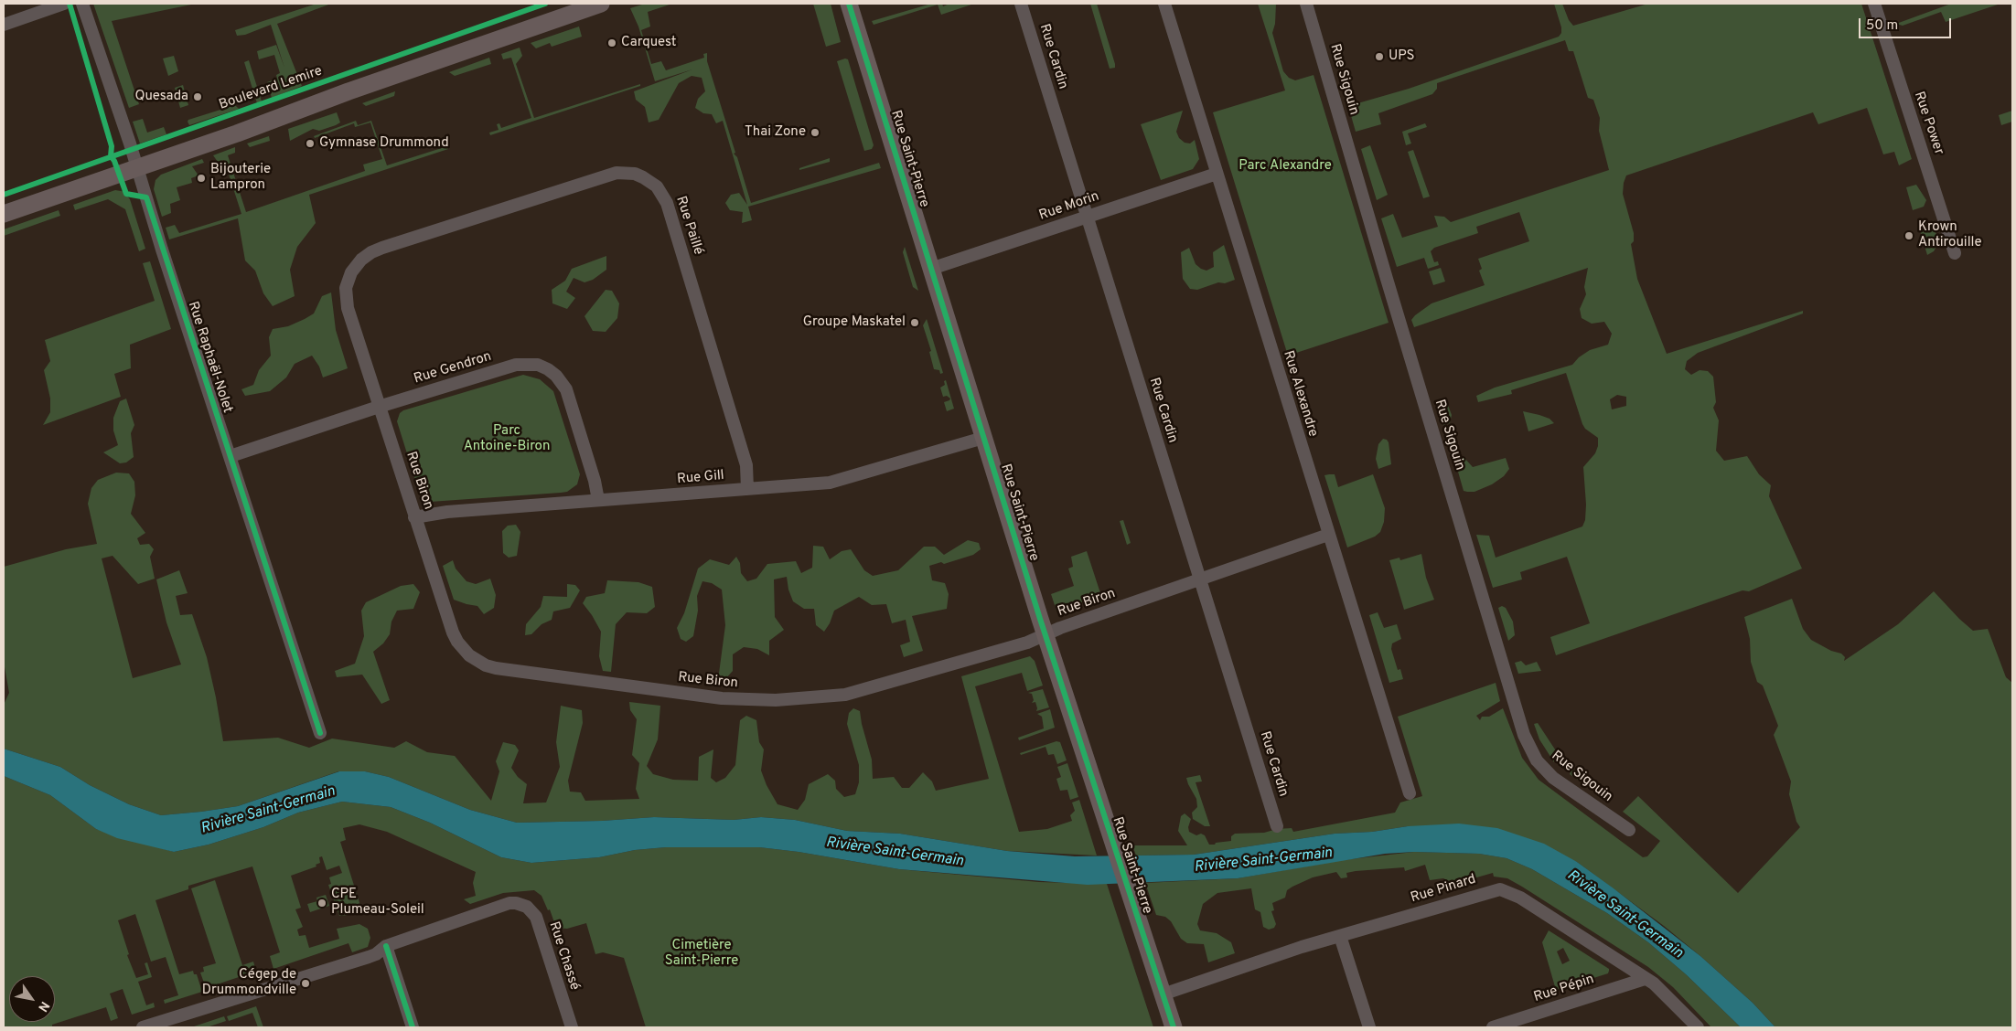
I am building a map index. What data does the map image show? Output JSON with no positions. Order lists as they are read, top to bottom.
{
  "streets": {
    "main road": ["Boulevard Lemire", "Rue Saint-Pierre"],
    "street": [
      "Rue Cardin",
      "Rue Sigouin",
      "Rue Power",
      "Rue Morin",
      "Rue Paillé",
      "Rue Raphaël-Nolet",
      "Rue Gendron",
      "Rue Alexandre",
      "Rue Gill",
      "Rue Biron",
      "Rue Pinard",
      "Rue Chassé",
      "Rue Pépin"
    ]
  },
  "crossings": [
    ["Rue Cardin", "Rue Morin"],
    ["Rue Cardin", "Rue Biron"],
    ["Boulevard Lemire", "Rue Raphaël-Nolet"],
    ["Rue Saint-Pierre", "Rue Morin"],
    ["Rue Saint-Pierre", "Rue Gill"],
    ["Rue Saint-Pierre", "Rue Biron"],
    ["Rue Saint-Pierre", "Rue Pinard"],
    ["Rue Morin", "Rue Alexandre"],
    ["Rue Paillé", "Rue Gill"],
    ["Rue Paillé", "Rue Biron"],
    ["Rue Raphaël-Nolet", "Rue Gendron"],
    ["Rue Gendron", "Rue Gill"],
    ["Rue Gendron", "Rue Biron"],
    ["Rue Alexandre", "Rue Biron"],
    ["Rue Gill", "Rue Biron"],
    ["Rue Pinard", "Rue Pépin"]
  ],
  "water": ["Rivière Saint-Germain"],
  "parks": ["Parc Alexandre", "Parc Antoine-Biron", "Cimetière Saint-Pierre"],
  "places": [
    "Carquest",
    "UPS",
    "Quesada",
    "Thai Zone",
    "Gymnase Drummond",
    "Bijouterie Lampron",
    "Krown Antirouille",
    "Groupe Maskatel",
    "CPE Plumeau-Soleil",
    "Cégep de Drummondville"
  ],
  "scale_bar": "50 m",
  "north": "bottom right"
}
